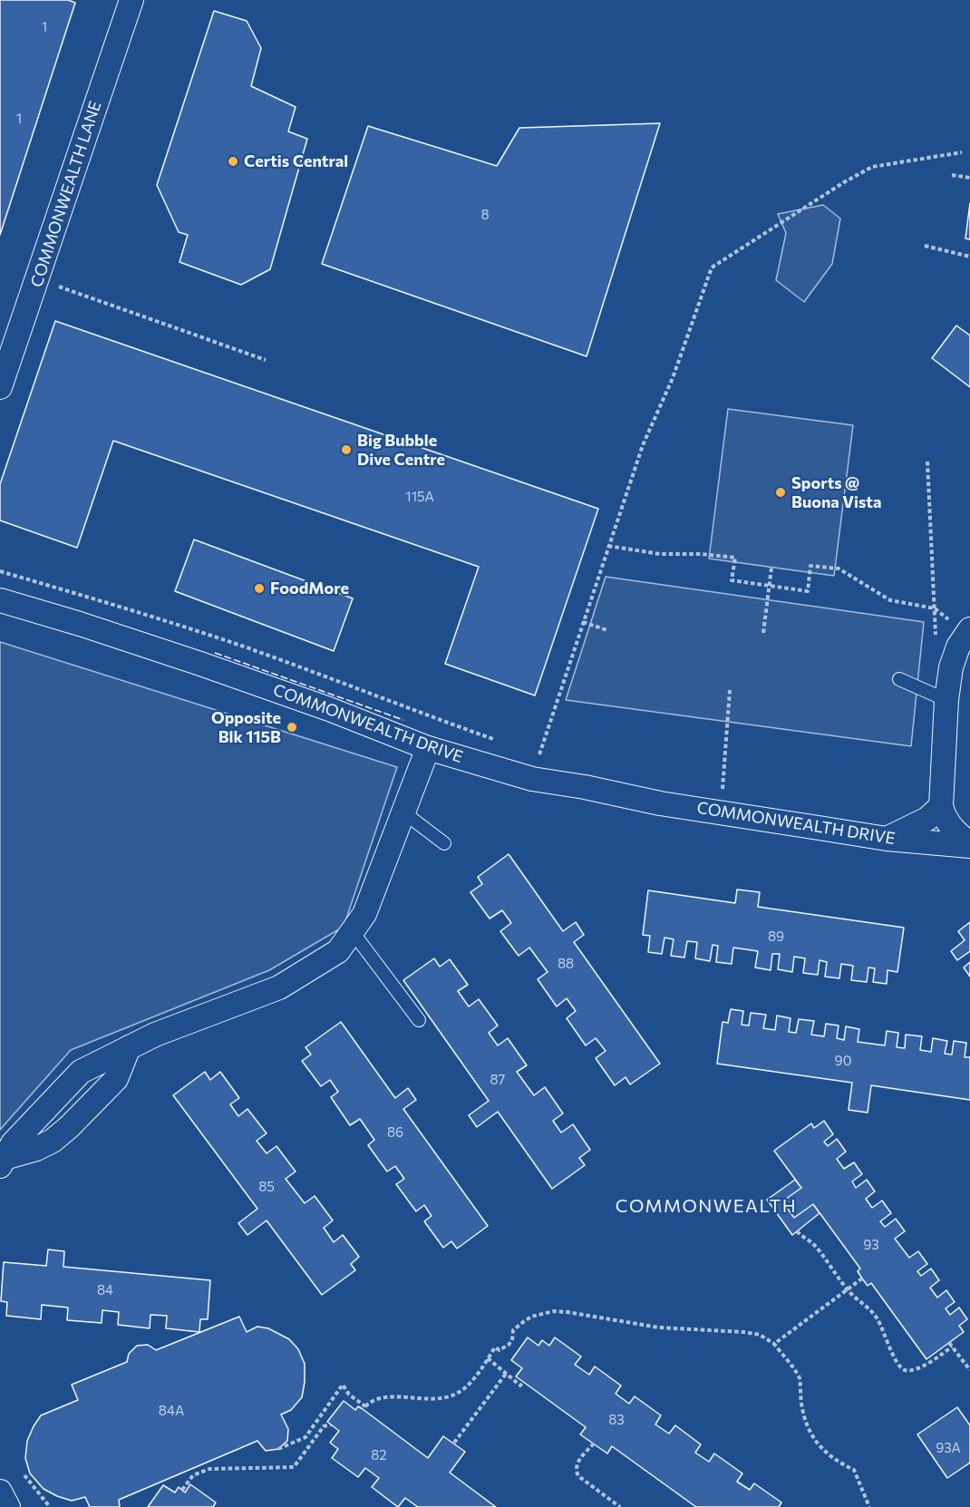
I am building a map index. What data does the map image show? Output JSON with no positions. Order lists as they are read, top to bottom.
{
  "streets": {
    "street": ["COMMONWEALTH LANE", "COMMONWEALTH DRIVE"]
  },
  "districts": ["COMMONWEALTH"],
  "places": [
    "Certis Central",
    "Big Bubble Dive Centre",
    "Sports @ Buona Vista",
    "FoodMore",
    "Opposite Blk 115B"
  ],
  "house_numbers": [
    "1",
    "1",
    "8",
    "115A",
    "89",
    "88",
    "90",
    "87",
    "86",
    "85",
    "93",
    "84",
    "84A",
    "83",
    "93A",
    "82"
  ]
}
